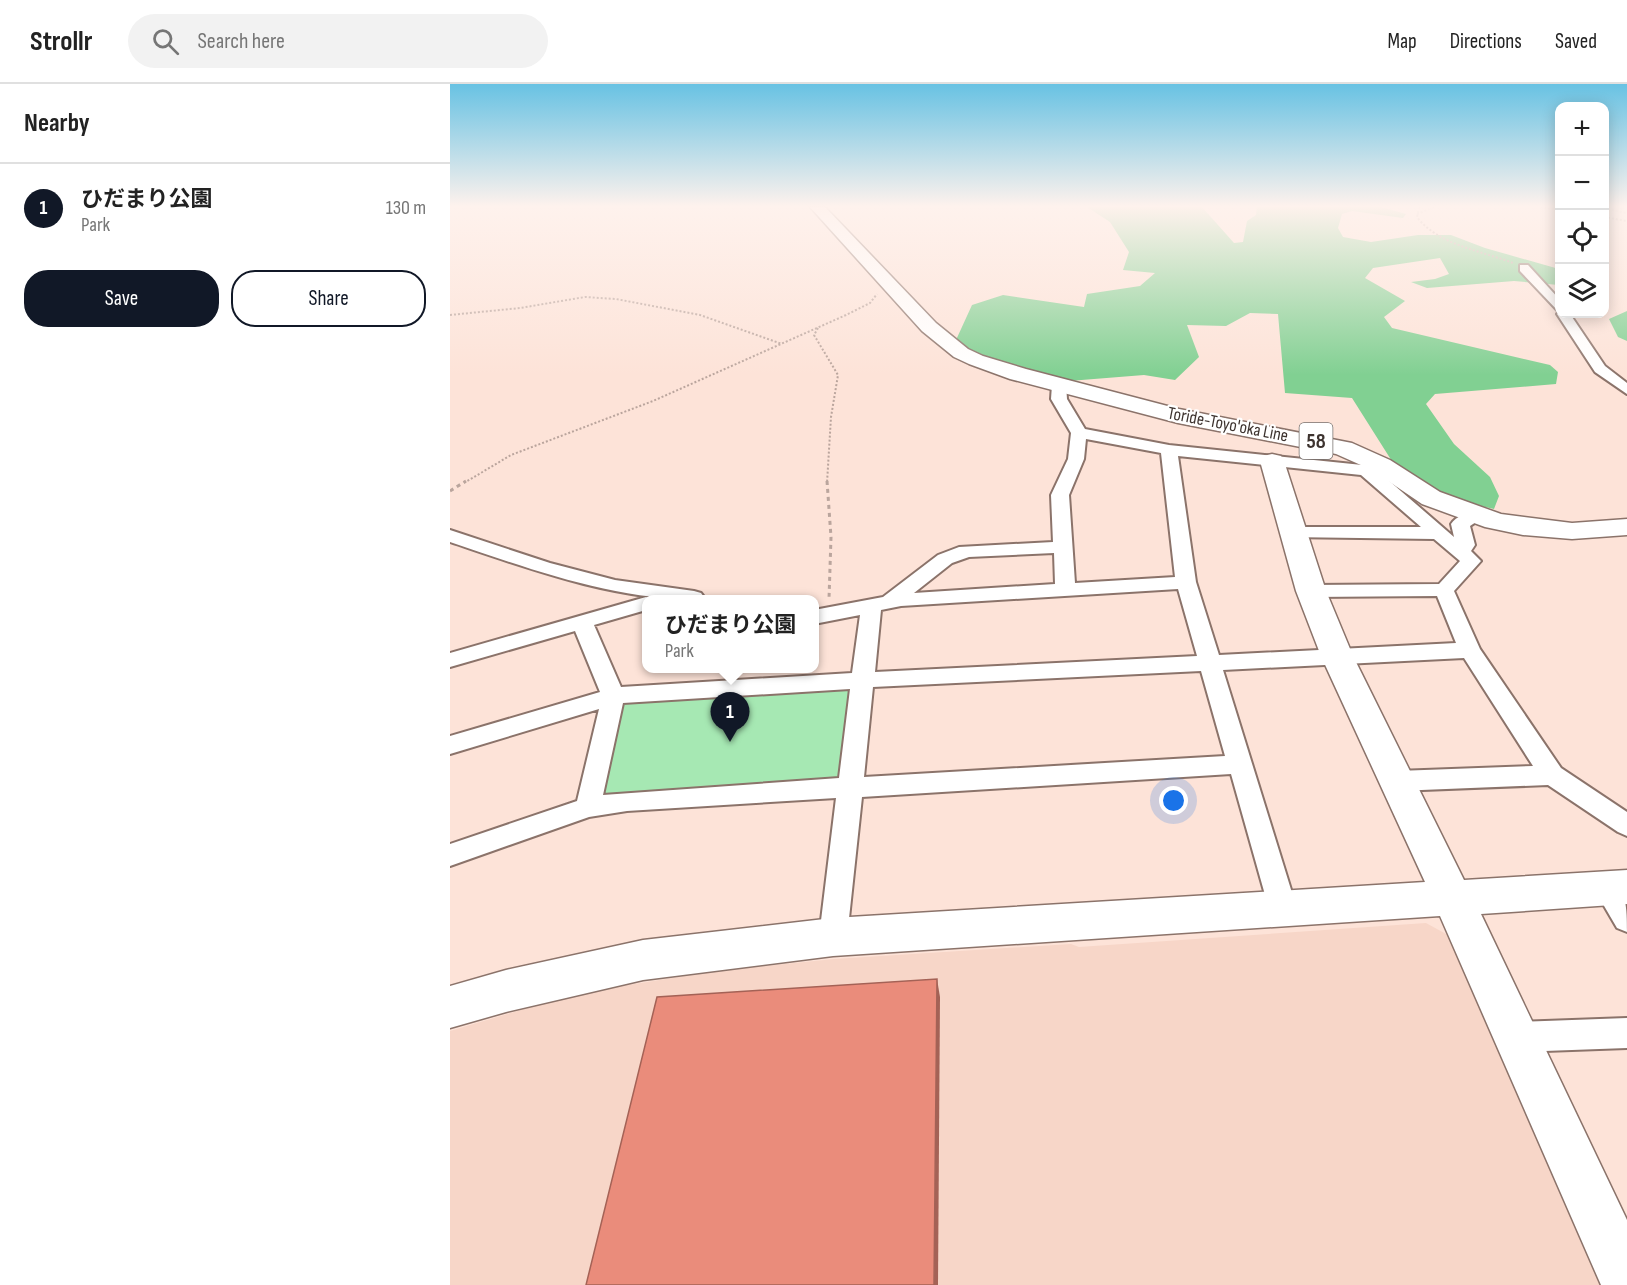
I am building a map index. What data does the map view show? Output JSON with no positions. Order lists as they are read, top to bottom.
{
  "streets": {
    "street": ["Toride-Toyo'oka Line", "58"]
  },
  "crossings": [
    ["Toride-Toyo'oka Line", "58"]
  ],
  "page": {
    "header": "Strollr",
    "search": "Search here",
    "nav": ["Map", "Directions", "Saved"],
    "heading": "Nearby",
    "map_buttons": ["+", "−"],
    "list": [
      {
        "mark": "1",
        "name": "ひだまり公園",
        "note": "Park",
        "value": "130 m"
      }
    ],
    "buttons": ["Save", "Share"],
    "popup": ["ひだまり公園", "Park"],
    "pins": "1"
  }
}
